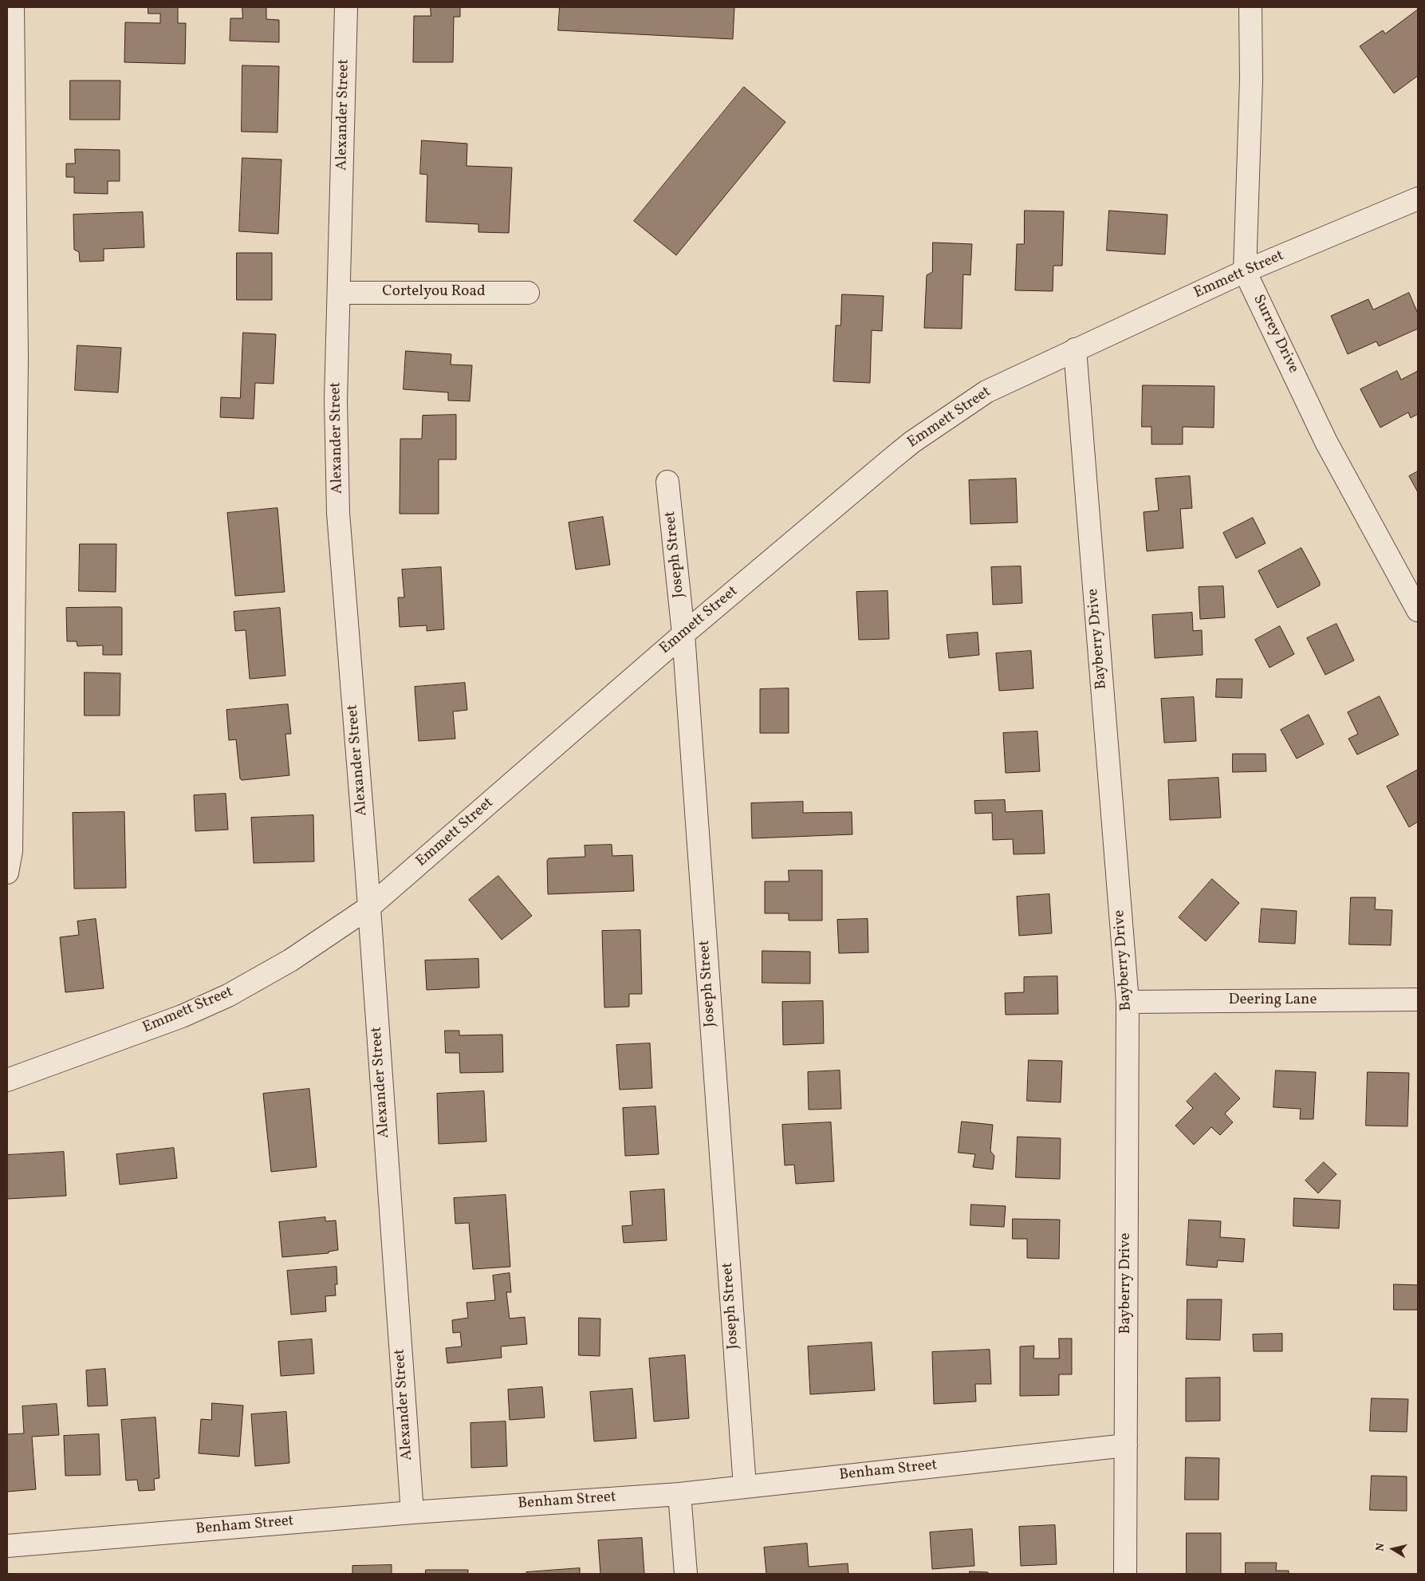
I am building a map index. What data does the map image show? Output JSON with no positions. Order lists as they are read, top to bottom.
{
  "streets": {
    "street": [
      "Alexander Street",
      "Emmett Street",
      "Cortelyou Road",
      "Surrey Drive",
      "Joseph Street",
      "Bayberry Drive",
      "Deering Lane",
      "Benham Street"
    ]
  },
  "crossings": [
    ["Alexander Street", "Emmett Street"],
    ["Alexander Street", "Cortelyou Road"],
    ["Alexander Street", "Benham Street"],
    ["Emmett Street", "Surrey Drive"],
    ["Emmett Street", "Joseph Street"],
    ["Emmett Street", "Bayberry Drive"],
    ["Joseph Street", "Benham Street"],
    ["Bayberry Drive", "Deering Lane"],
    ["Bayberry Drive", "Benham Street"]
  ],
  "north": "left"
}
